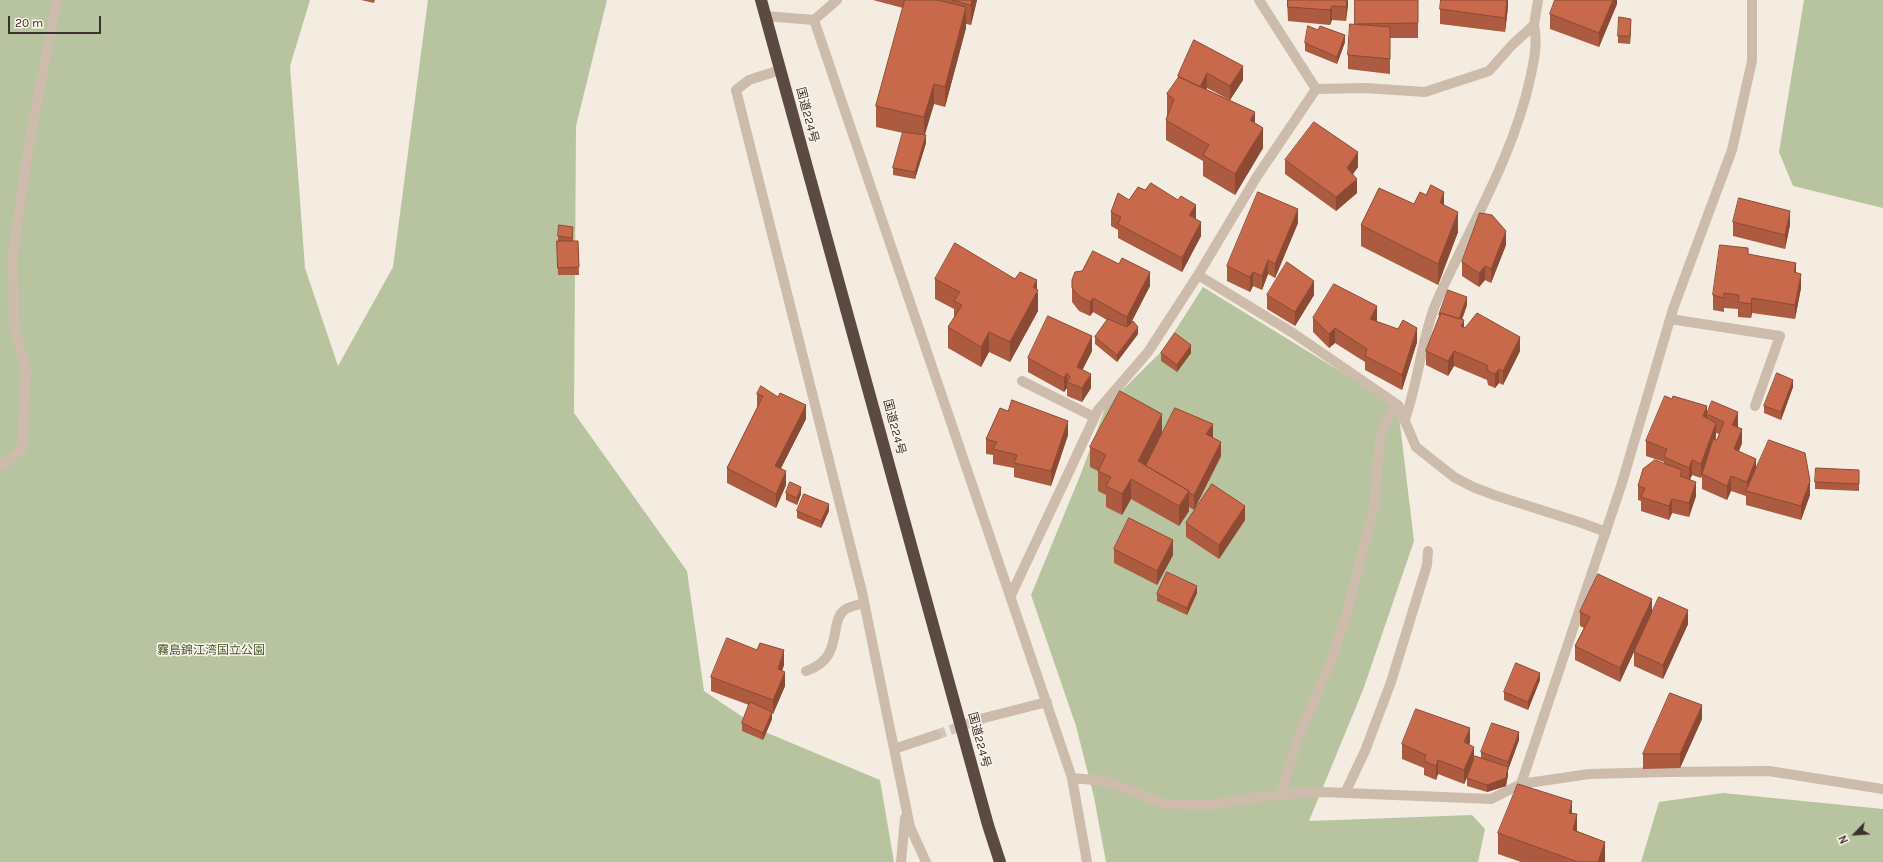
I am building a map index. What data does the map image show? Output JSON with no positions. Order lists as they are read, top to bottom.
{
  "streets": {
    "highway": ["国道224号"]
  },
  "parks": ["霧島錦江湾国立公園"],
  "scale_bar": "20 m",
  "north": "bottom left"
}
